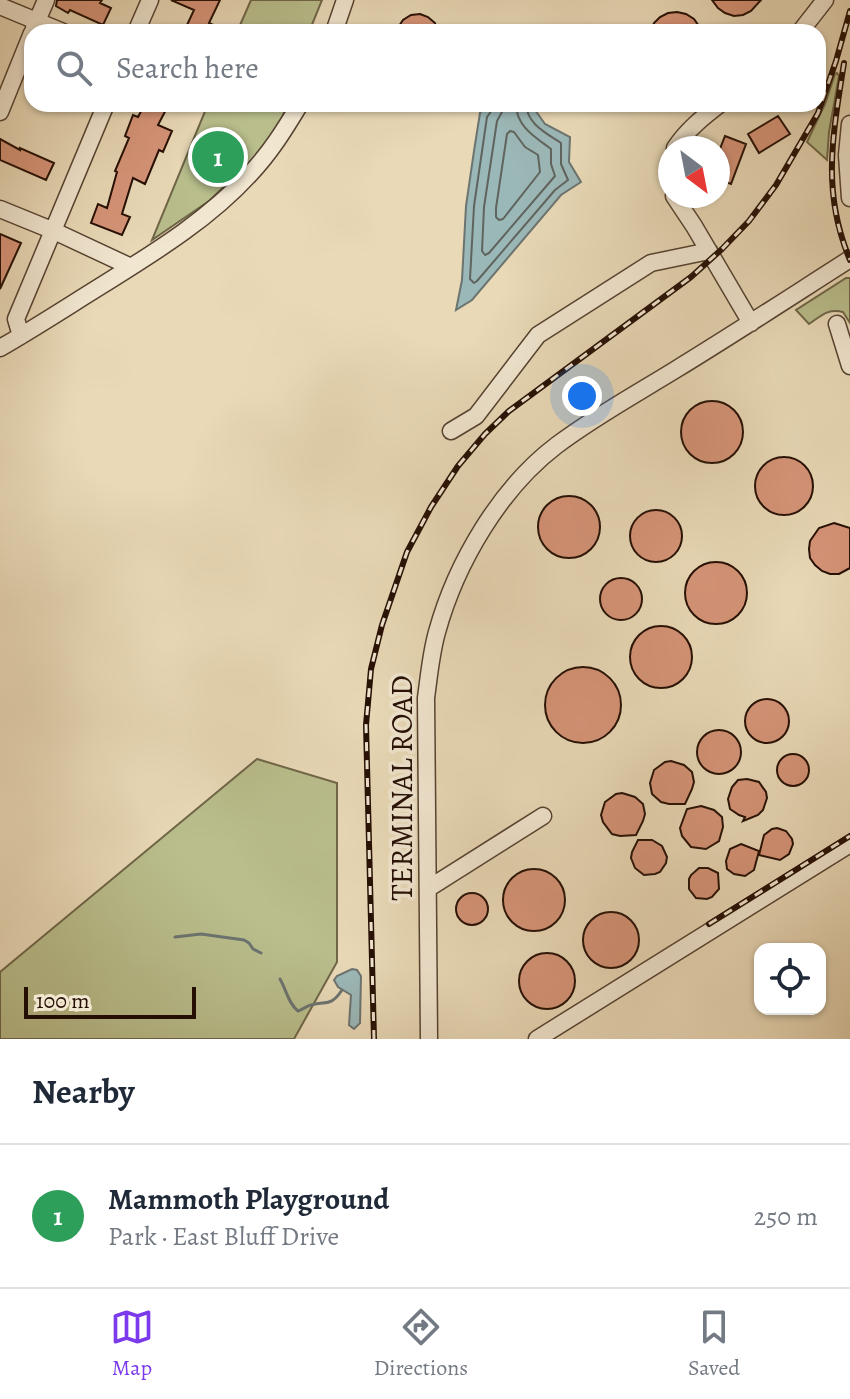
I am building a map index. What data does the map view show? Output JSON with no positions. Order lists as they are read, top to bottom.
{
  "streets": {
    "street": ["TERMINAL ROAD"]
  },
  "scale_bar": "100 m",
  "north": "bottom right",
  "page": {
    "search": "Search here",
    "pins": "1",
    "scale": "100 m",
    "heading": "Nearby",
    "list": [
      {
        "mark": "1",
        "name": "Mammoth Playground",
        "note": "Park · East Bluff Drive",
        "value": "250 m"
      }
    ],
    "nav": ["Map", "Directions", "Saved"]
  }
}
